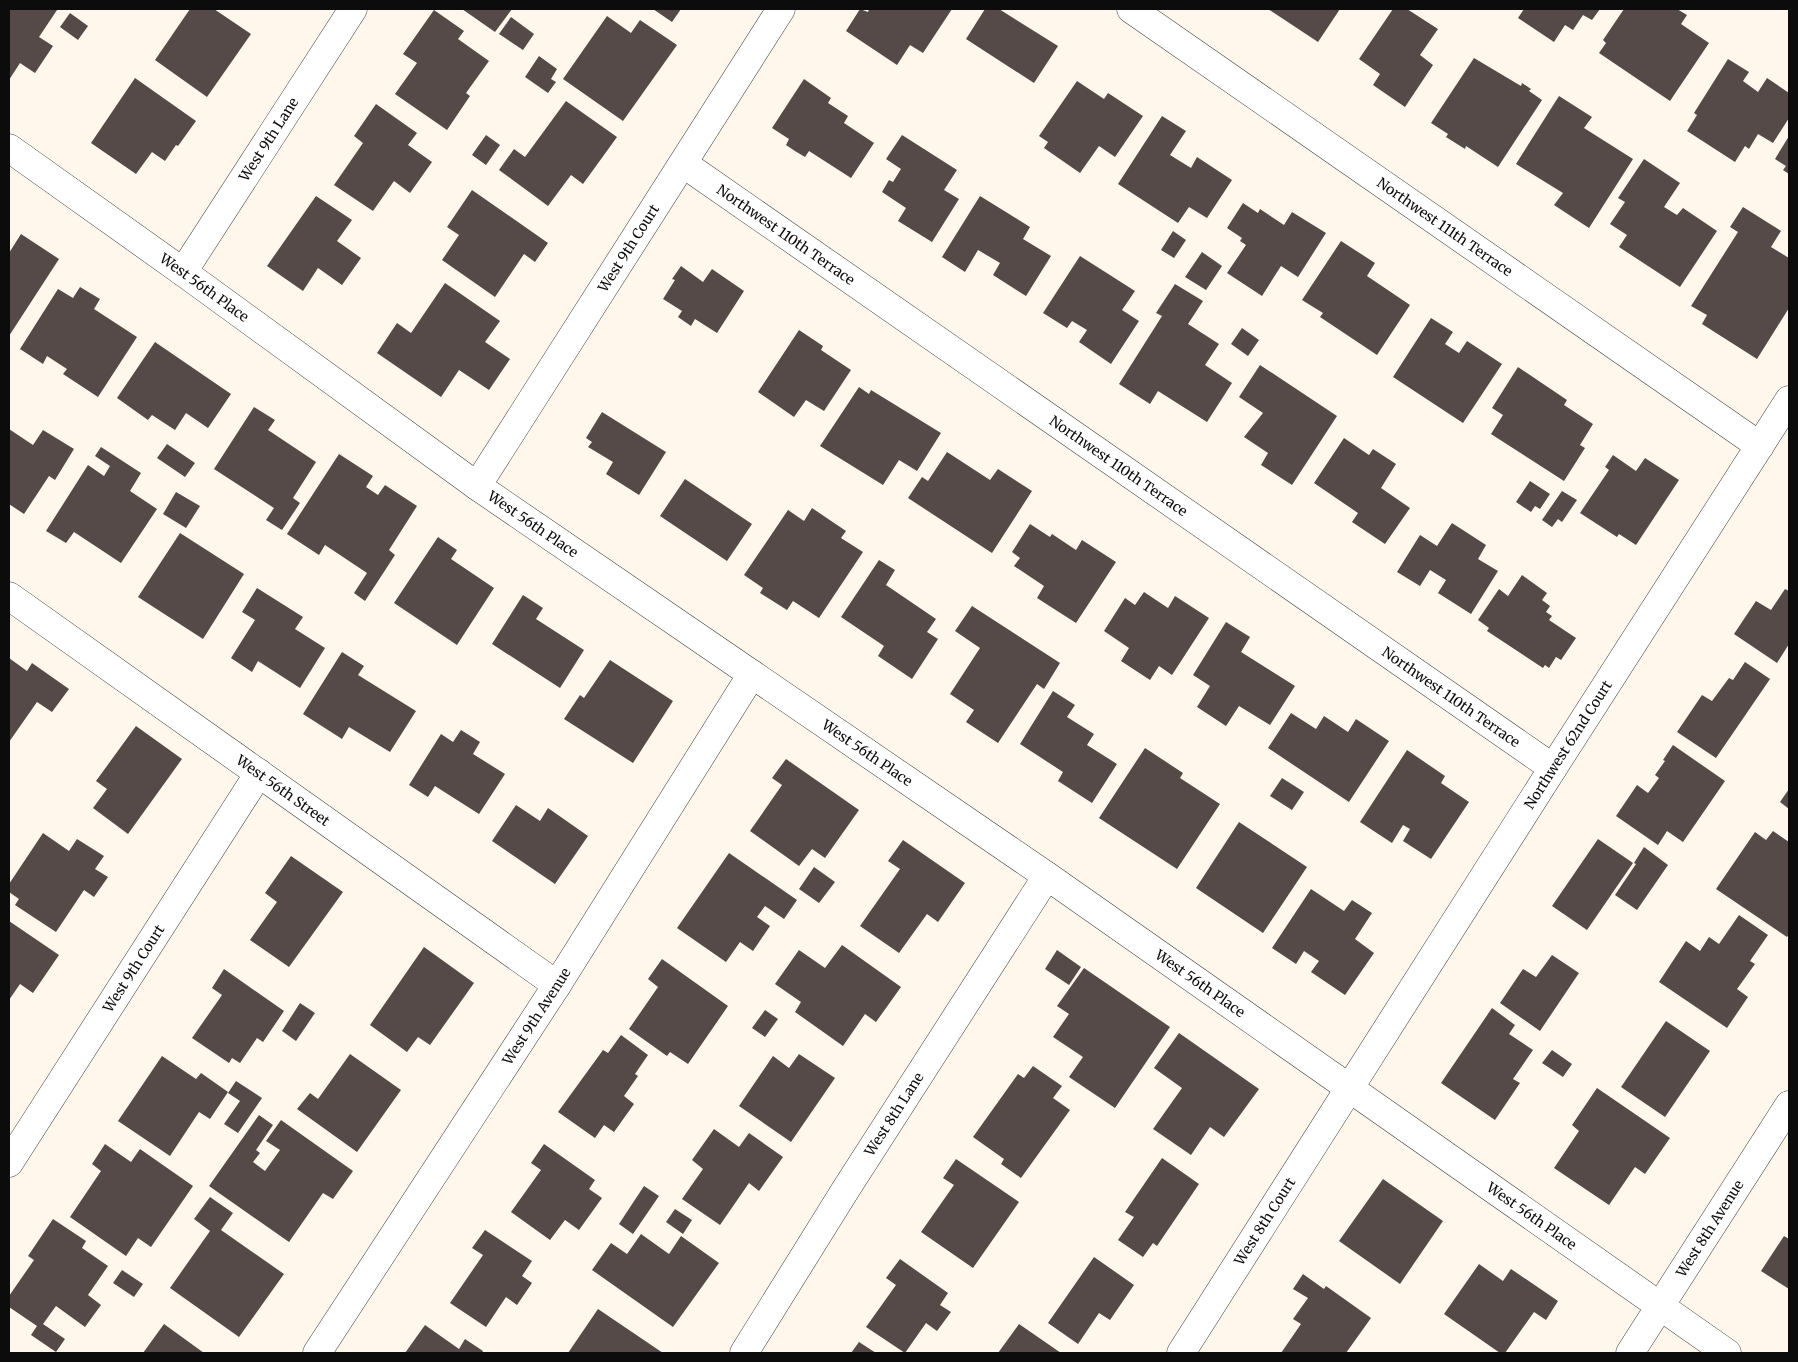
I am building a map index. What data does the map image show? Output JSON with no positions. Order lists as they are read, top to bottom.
{
  "streets": {
    "street": [
      "West 9th Lane",
      "Northwest 111th Terrace",
      "Northwest 110th Terrace",
      "West 9th Court",
      "West 56th Place",
      "Northwest 62nd Court",
      "West 56th Street",
      "West 9th Avenue",
      "West 8th Lane",
      "West 8th Court",
      "West 8th Avenue"
    ]
  },
  "crossings": [
    ["West 9th Lane", "West 56th Place"],
    ["Northwest 111th Terrace", "Northwest 62nd Court"],
    ["Northwest 110th Terrace", "West 9th Court"],
    ["Northwest 110th Terrace", "Northwest 62nd Court"],
    ["West 9th Court", "West 56th Place"],
    ["West 9th Court", "West 56th Street"],
    ["West 56th Place", "Northwest 62nd Court"],
    ["West 56th Place", "West 9th Avenue"],
    ["West 56th Place", "West 8th Lane"],
    ["West 56th Place", "West 8th Court"],
    ["West 56th Place", "West 8th Avenue"],
    ["Northwest 62nd Court", "West 8th Court"],
    ["West 56th Street", "West 9th Avenue"]
  ]
}
